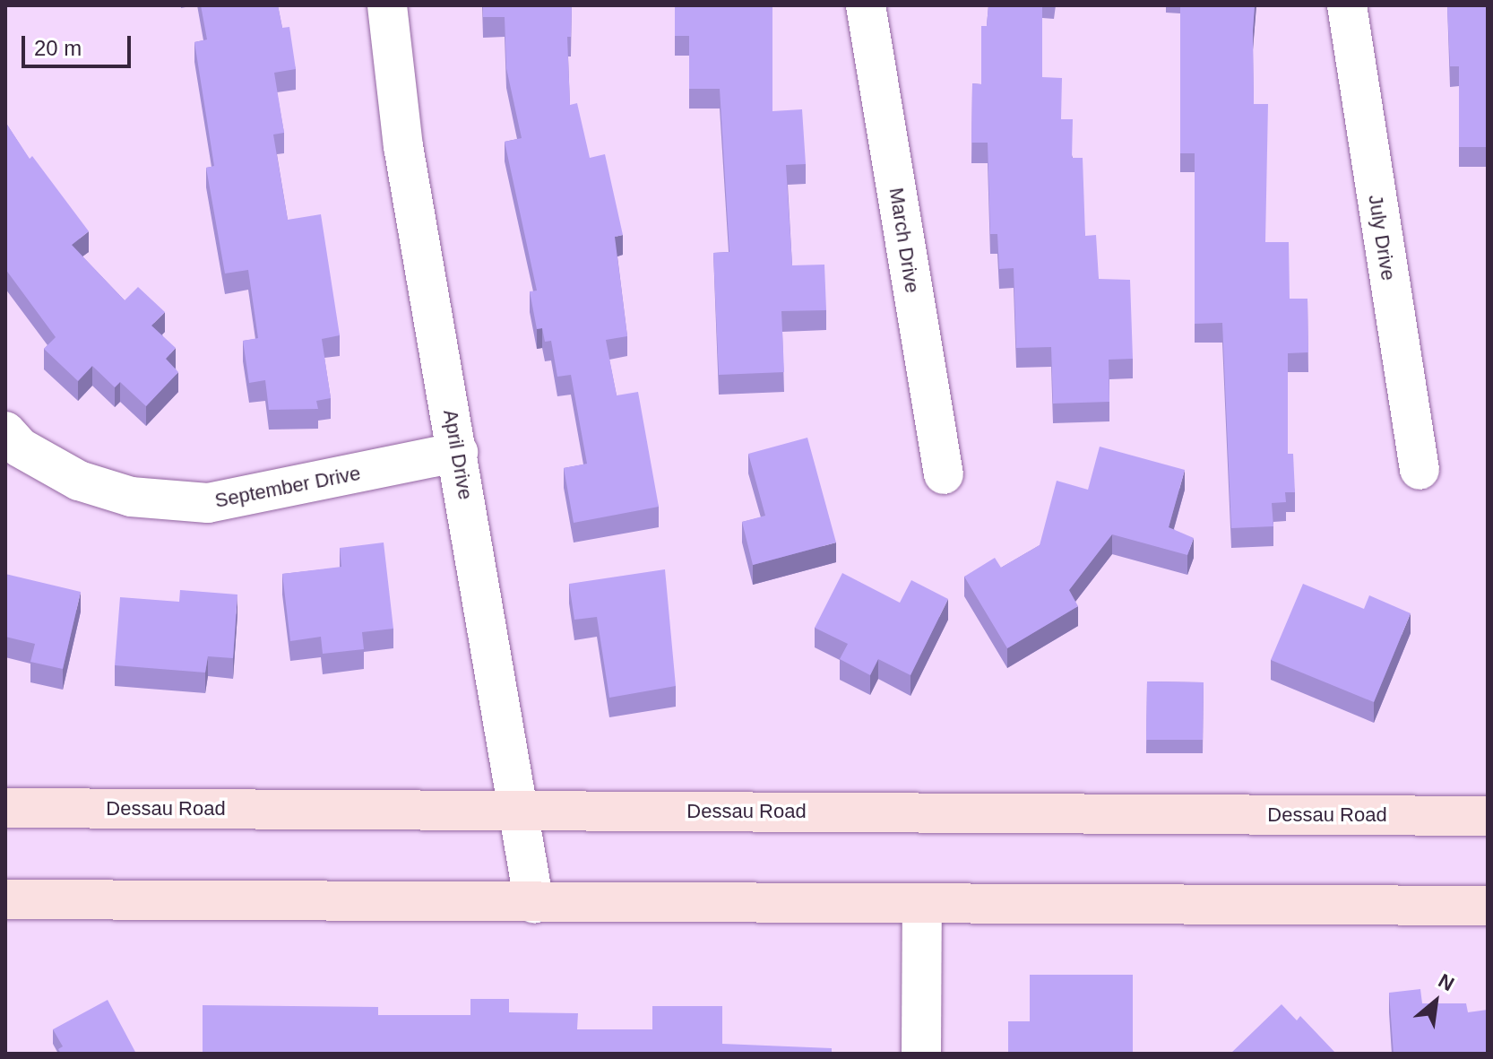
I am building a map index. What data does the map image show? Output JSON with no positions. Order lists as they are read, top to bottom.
{
  "streets": {
    "main road": ["Dessau Road"],
    "street": [
      "July Drive",
      "March Drive",
      "April Drive",
      "September Drive"
    ]
  },
  "crossings": [
    ["April Drive", "September Drive"],
    ["April Drive", "Dessau Road"]
  ],
  "scale_bar": "20 m",
  "north": "top right"
}
